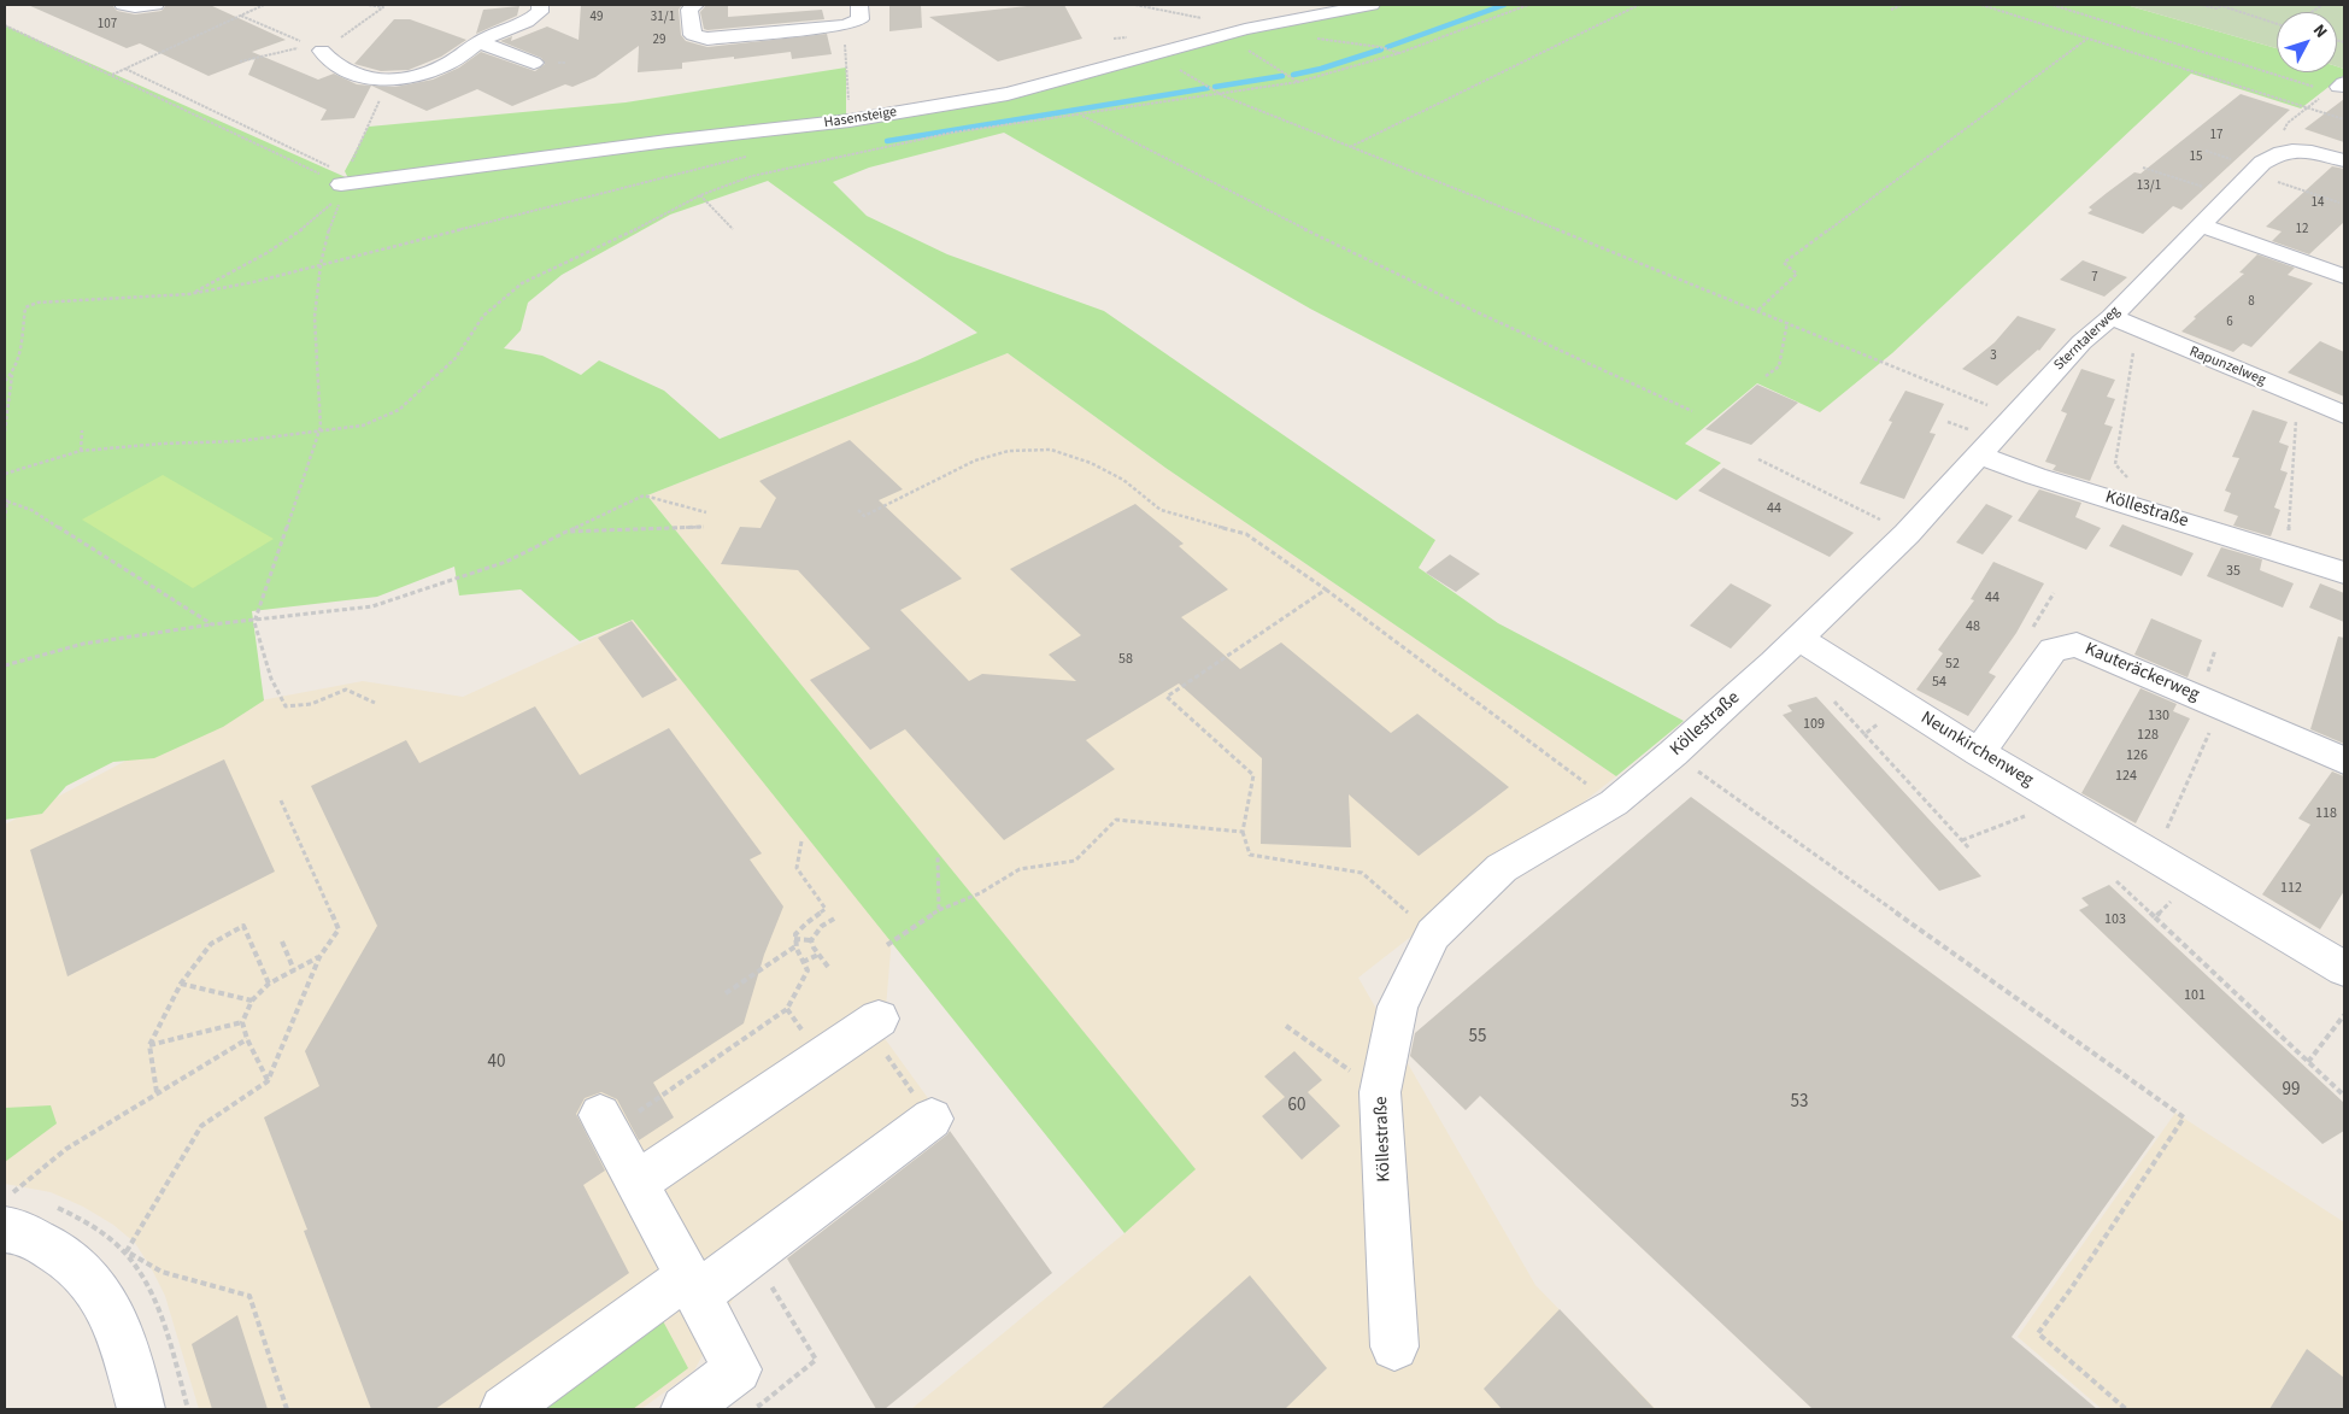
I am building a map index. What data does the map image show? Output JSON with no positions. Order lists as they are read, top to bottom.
{
  "streets": {
    "street": [
      "Hasensteige",
      "Sterntalerweg",
      "Rapunzelweg",
      "Köllestraße",
      "Kauteräckerweg",
      "Neunkirchenweg"
    ]
  },
  "crossings": [
    ["Sterntalerweg", "Rapunzelweg"],
    ["Sterntalerweg", "Köllestraße"],
    ["Köllestraße", "Neunkirchenweg"],
    ["Kauteräckerweg", "Neunkirchenweg"]
  ],
  "house_numbers": [
    "49",
    "31/1",
    "107",
    "29",
    "17",
    "15",
    "13/1",
    "14",
    "12",
    "7",
    "8",
    "6",
    "3",
    "44",
    "35",
    "44",
    "48",
    "58",
    "52",
    "54",
    "130",
    "109",
    "128",
    "126",
    "124",
    "118",
    "112",
    "103",
    "101",
    "55",
    "40",
    "99",
    "53",
    "60"
  ],
  "north": "top right"
}
